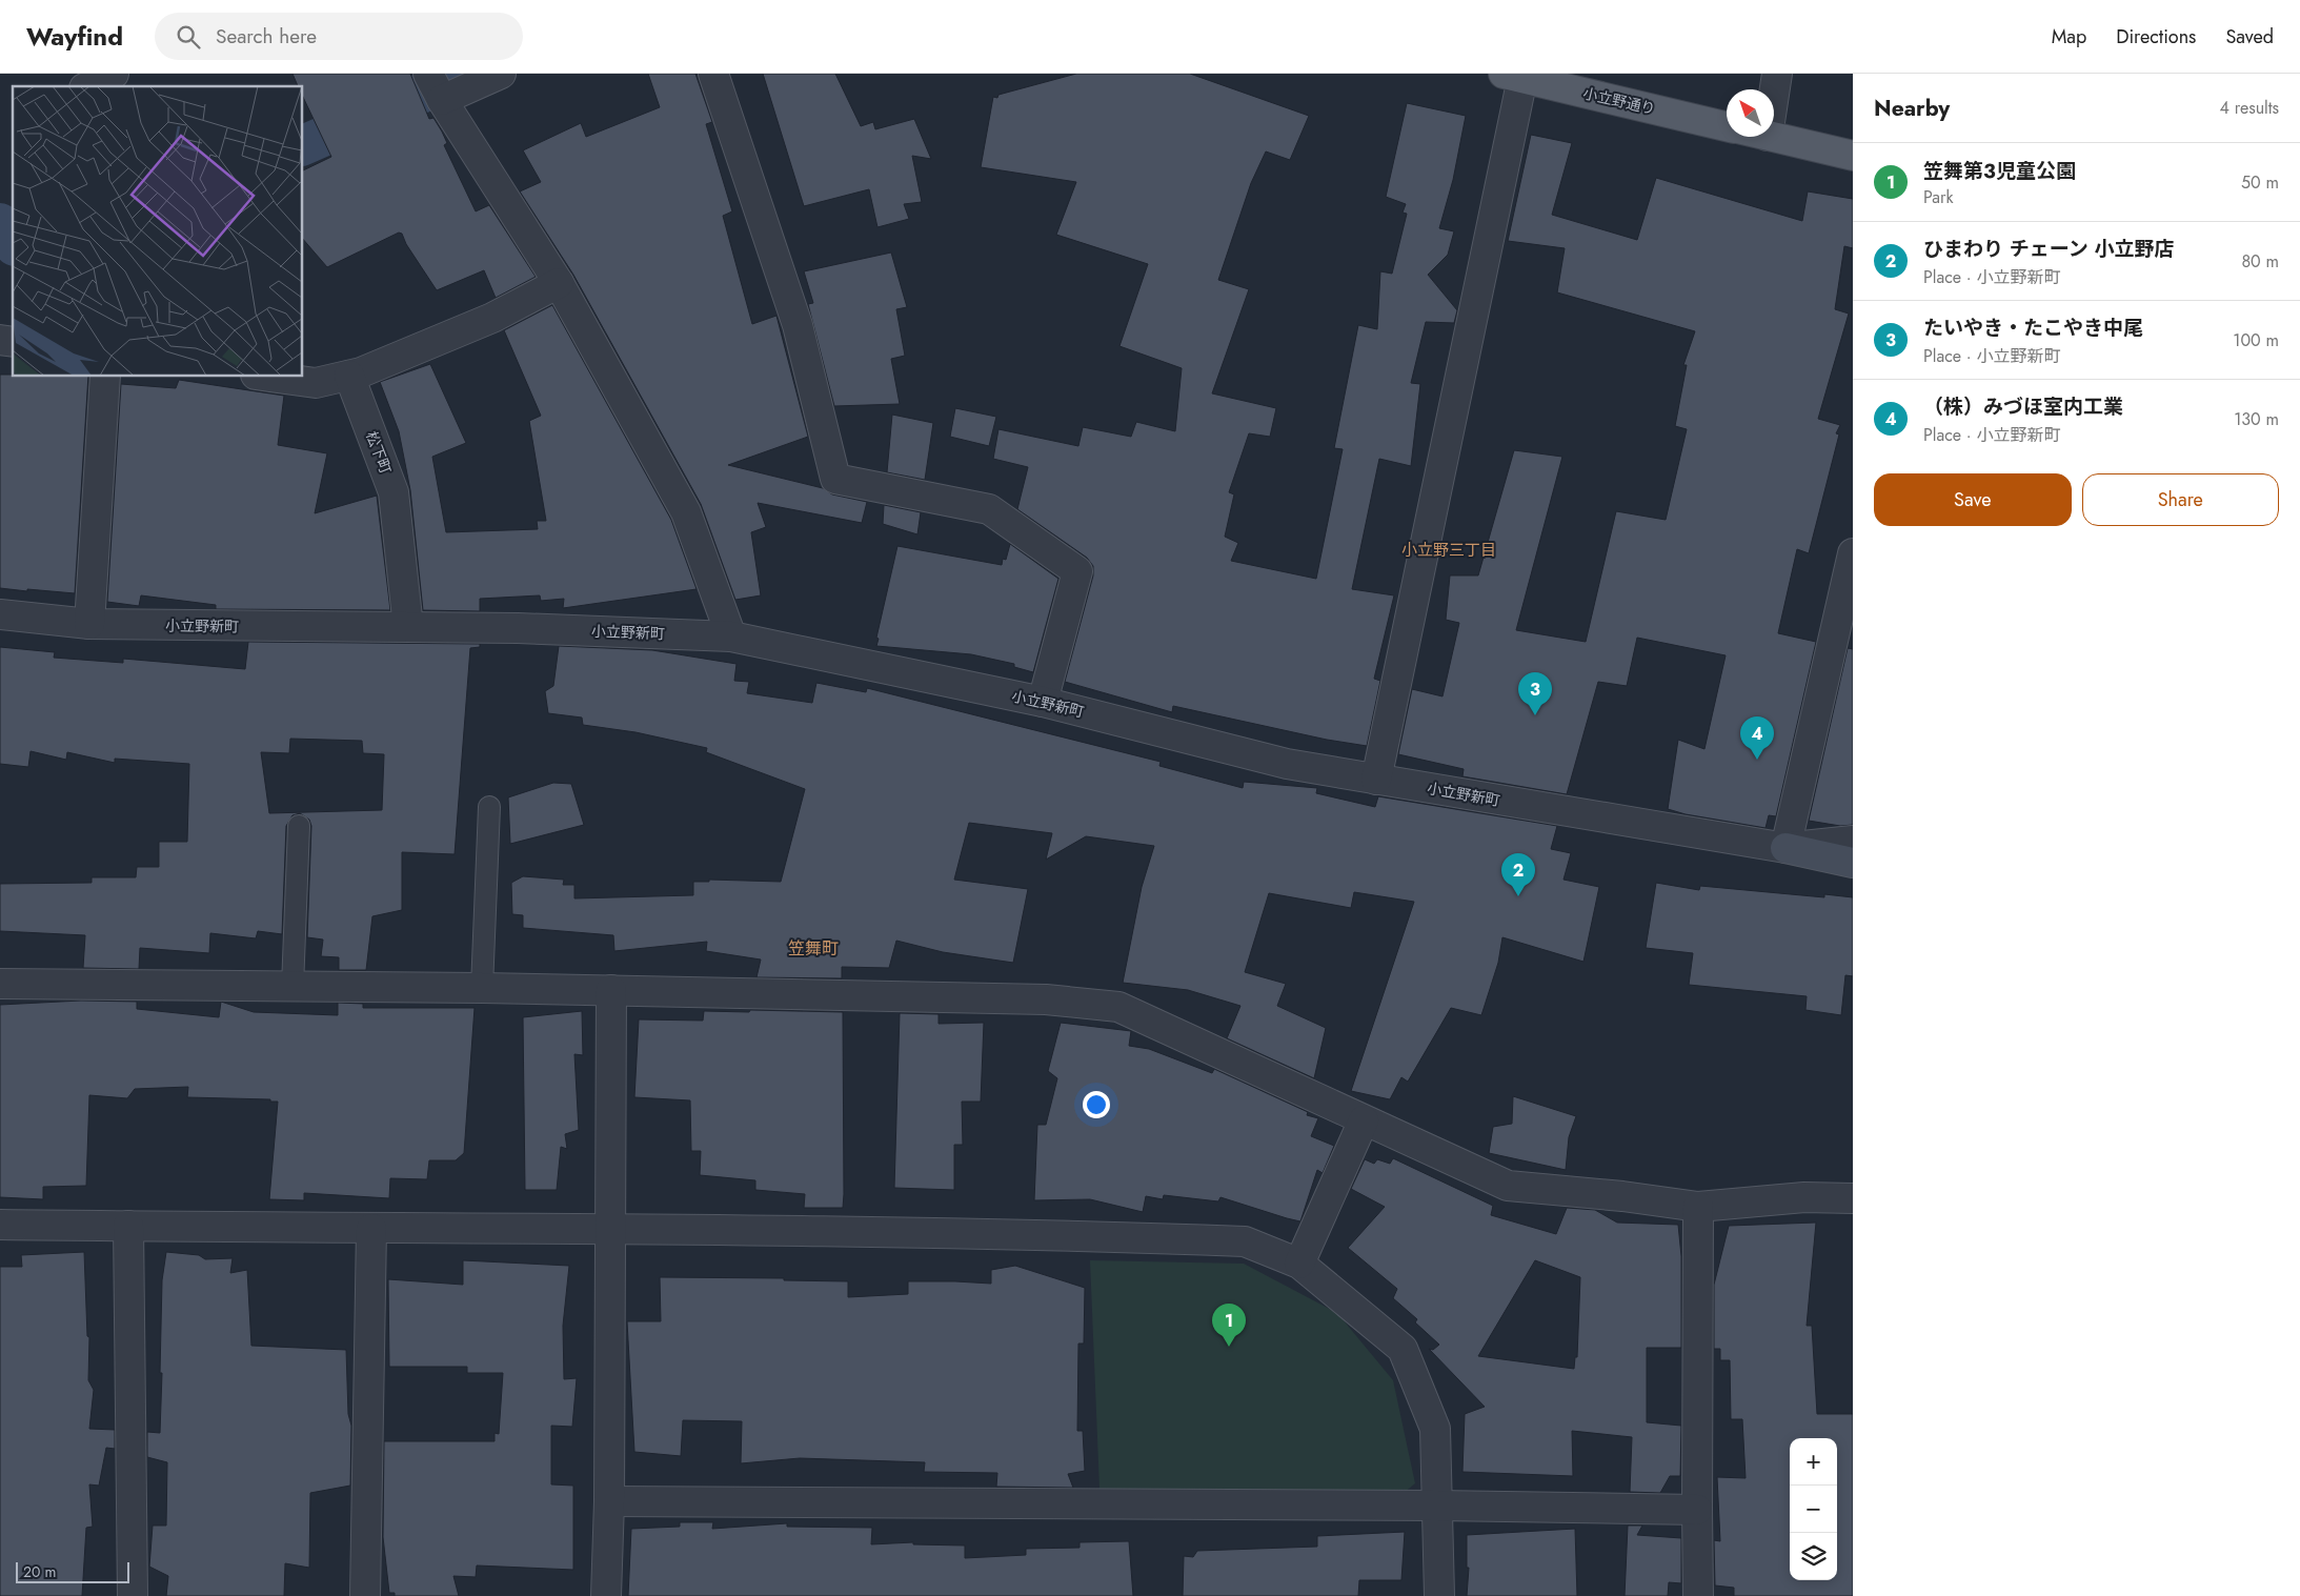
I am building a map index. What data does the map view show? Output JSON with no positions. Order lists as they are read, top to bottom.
{
  "streets": {
    "main road": ["小立野通り"],
    "street": ["松下町", "小立野新町"]
  },
  "crossings": [
    ["松下町", "小立野新町"]
  ],
  "districts": ["小立野三丁目", "笠舞町"],
  "scale_bar": "20 m",
  "north": "top left",
  "page": {
    "header": "Wayfind",
    "search": "Search here",
    "nav": ["Map", "Directions", "Saved"],
    "heading": ["Nearby", "4 results"],
    "list": [
      {
        "mark": "1",
        "name": "笠舞第３児童公園",
        "note": "Park",
        "value": "50 m"
      },
      {
        "mark": "2",
        "name": "ひまわり チェーン 小立野店",
        "note": "Place · 小立野新町",
        "value": "80 m"
      },
      {
        "mark": "3",
        "name": "たいやき・たこやき中尾",
        "note": "Place · 小立野新町",
        "value": "100 m"
      },
      {
        "mark": "4",
        "name": "（株）みづほ室内工業",
        "note": "Place · 小立野新町",
        "value": "130 m"
      }
    ],
    "buttons": ["Save", "Share"],
    "pins": [
      "3",
      "4",
      "2",
      "1"
    ],
    "map_buttons": ["+", "−"],
    "scale": "20 m"
  }
}
